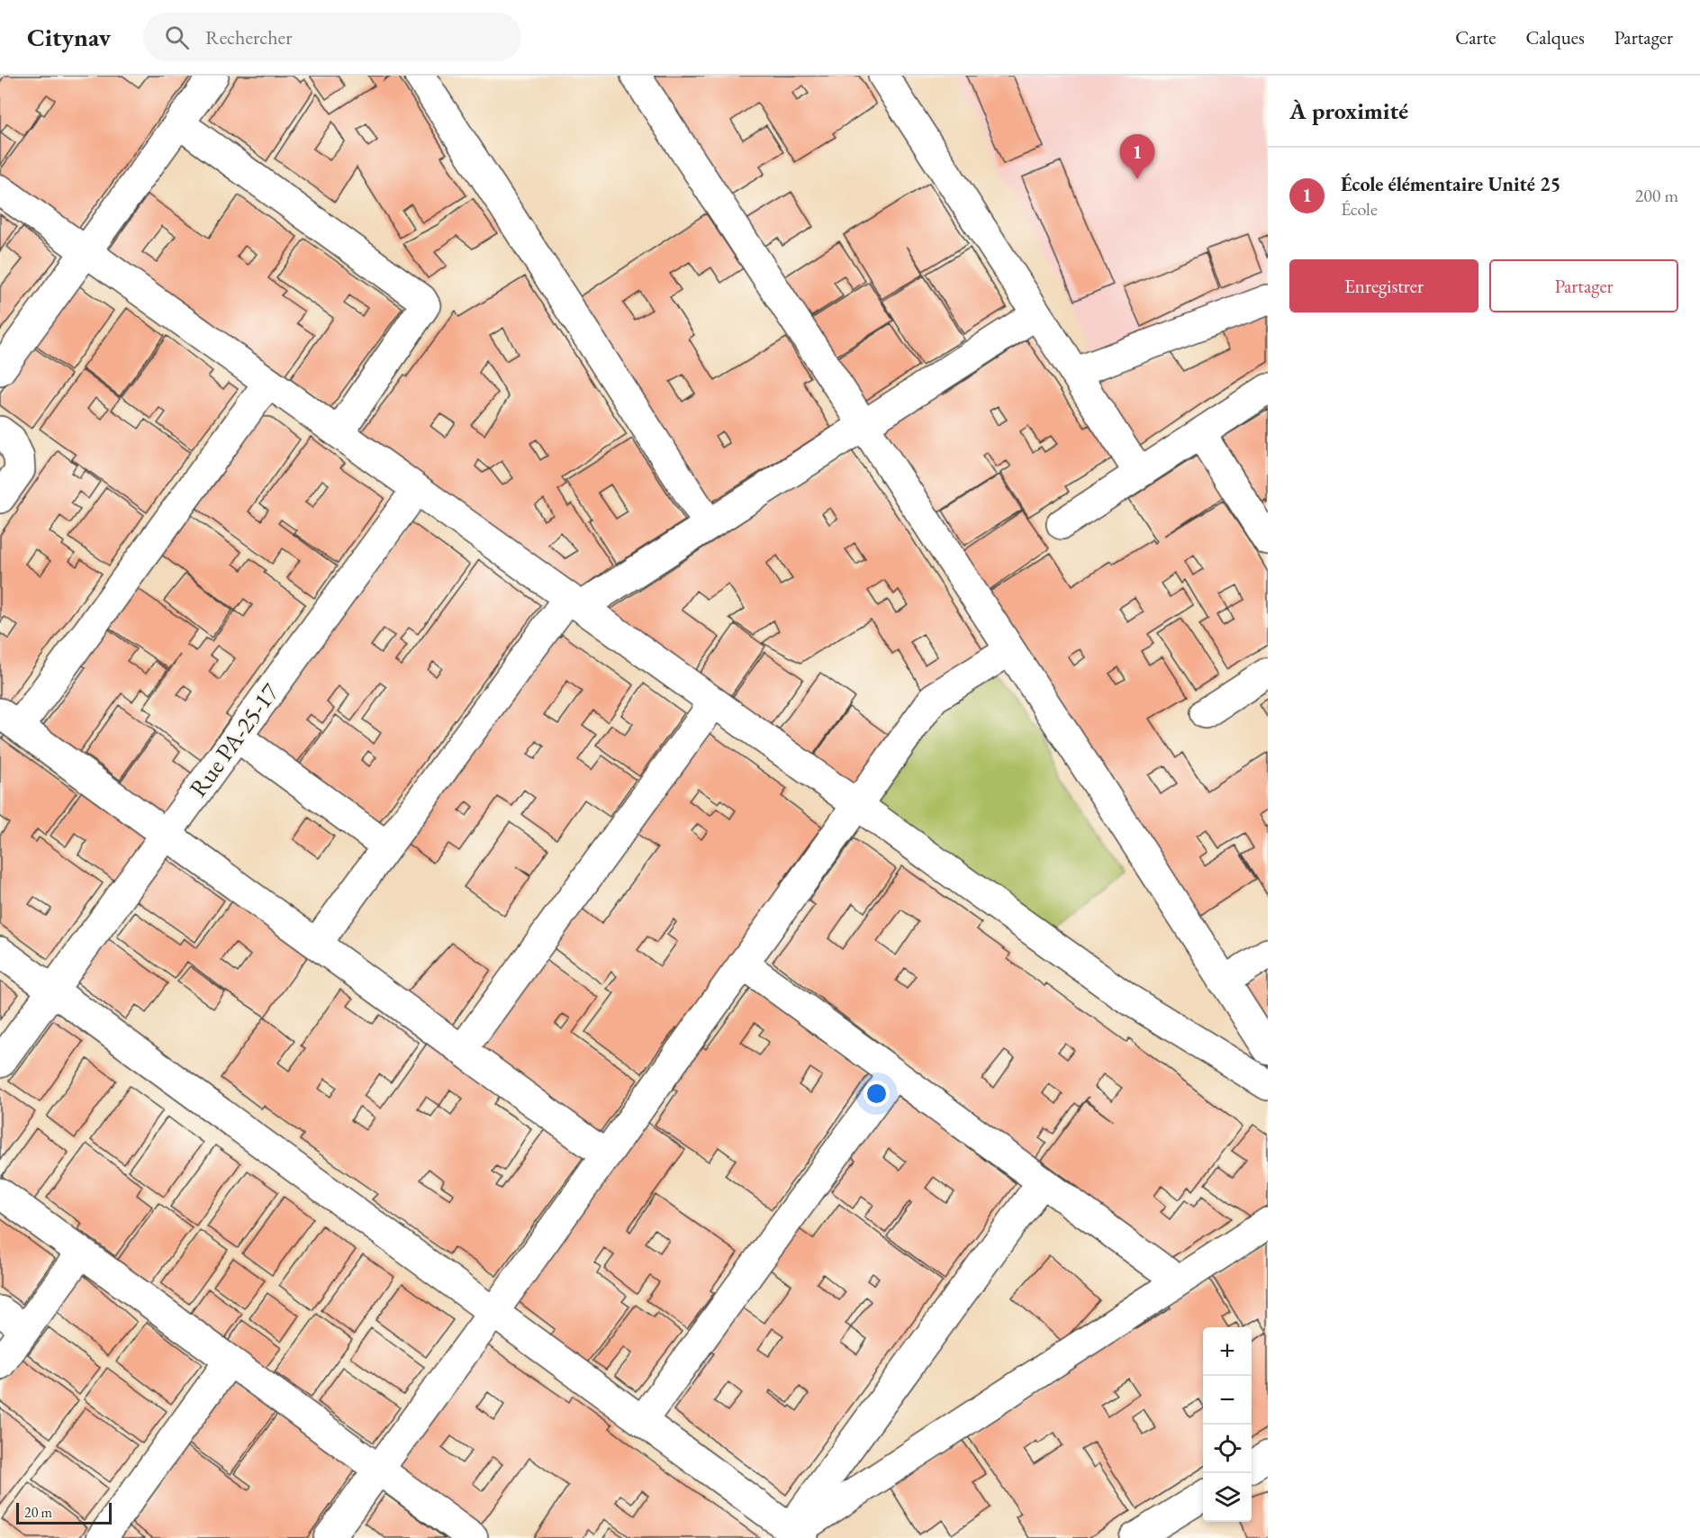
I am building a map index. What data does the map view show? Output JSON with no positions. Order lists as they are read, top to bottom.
{
  "streets": {
    "street": ["Rue PA-25-17"]
  },
  "scale_bar": "20 m",
  "page": {
    "header": "Citynav",
    "search": "Rechercher",
    "nav": ["Carte", "Calques", "Partager"],
    "heading": "À proximité",
    "pins": "1",
    "list": [
      {
        "mark": "1",
        "name": "École élémentaire Unité 25",
        "note": "École",
        "value": "200 m"
      }
    ],
    "buttons": ["Enregistrer", "Partager"],
    "map_buttons": ["+", "−"],
    "scale": "20 m"
  }
}
